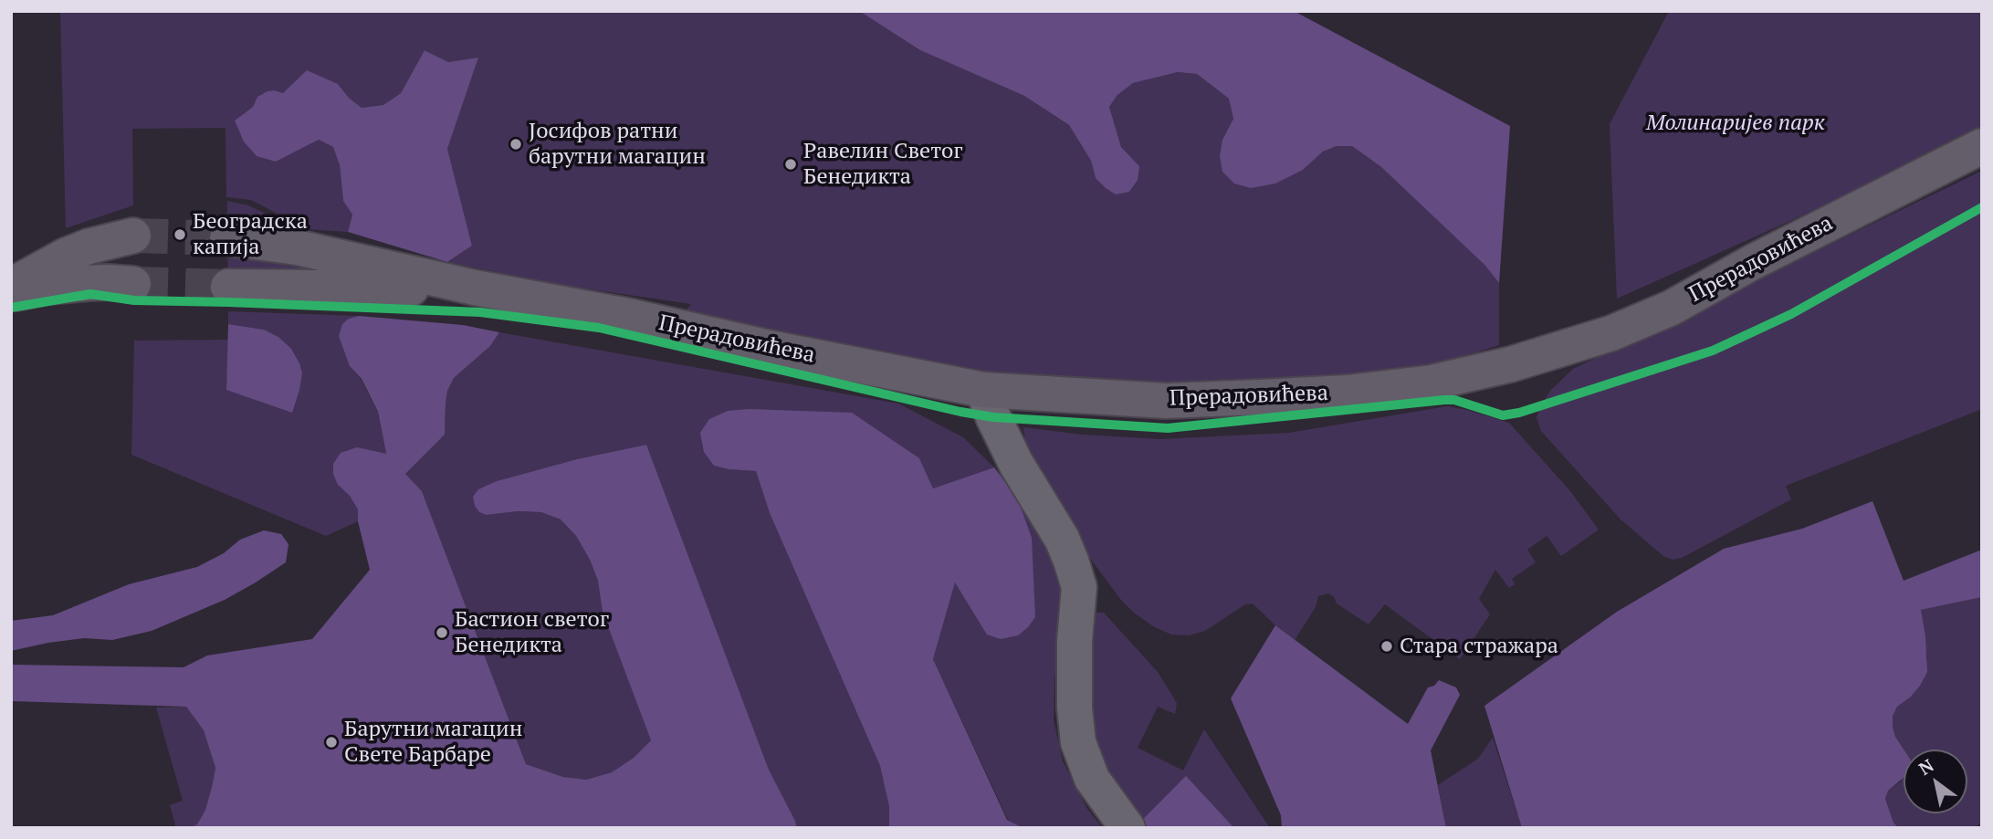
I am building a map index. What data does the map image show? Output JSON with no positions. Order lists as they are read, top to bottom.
{
  "streets": {
    "main road": ["Прерадовићева"]
  },
  "parks": ["Молинаријев парк"],
  "places": [
    "Јосифов ратни барутни магацин",
    "Равелин Светог Бенедикта",
    "Београдска капија",
    "Бастион светог Бенедикта",
    "Стара стражара",
    "Барутни магацин Свете Барбаре"
  ],
  "north": "top left"
}
